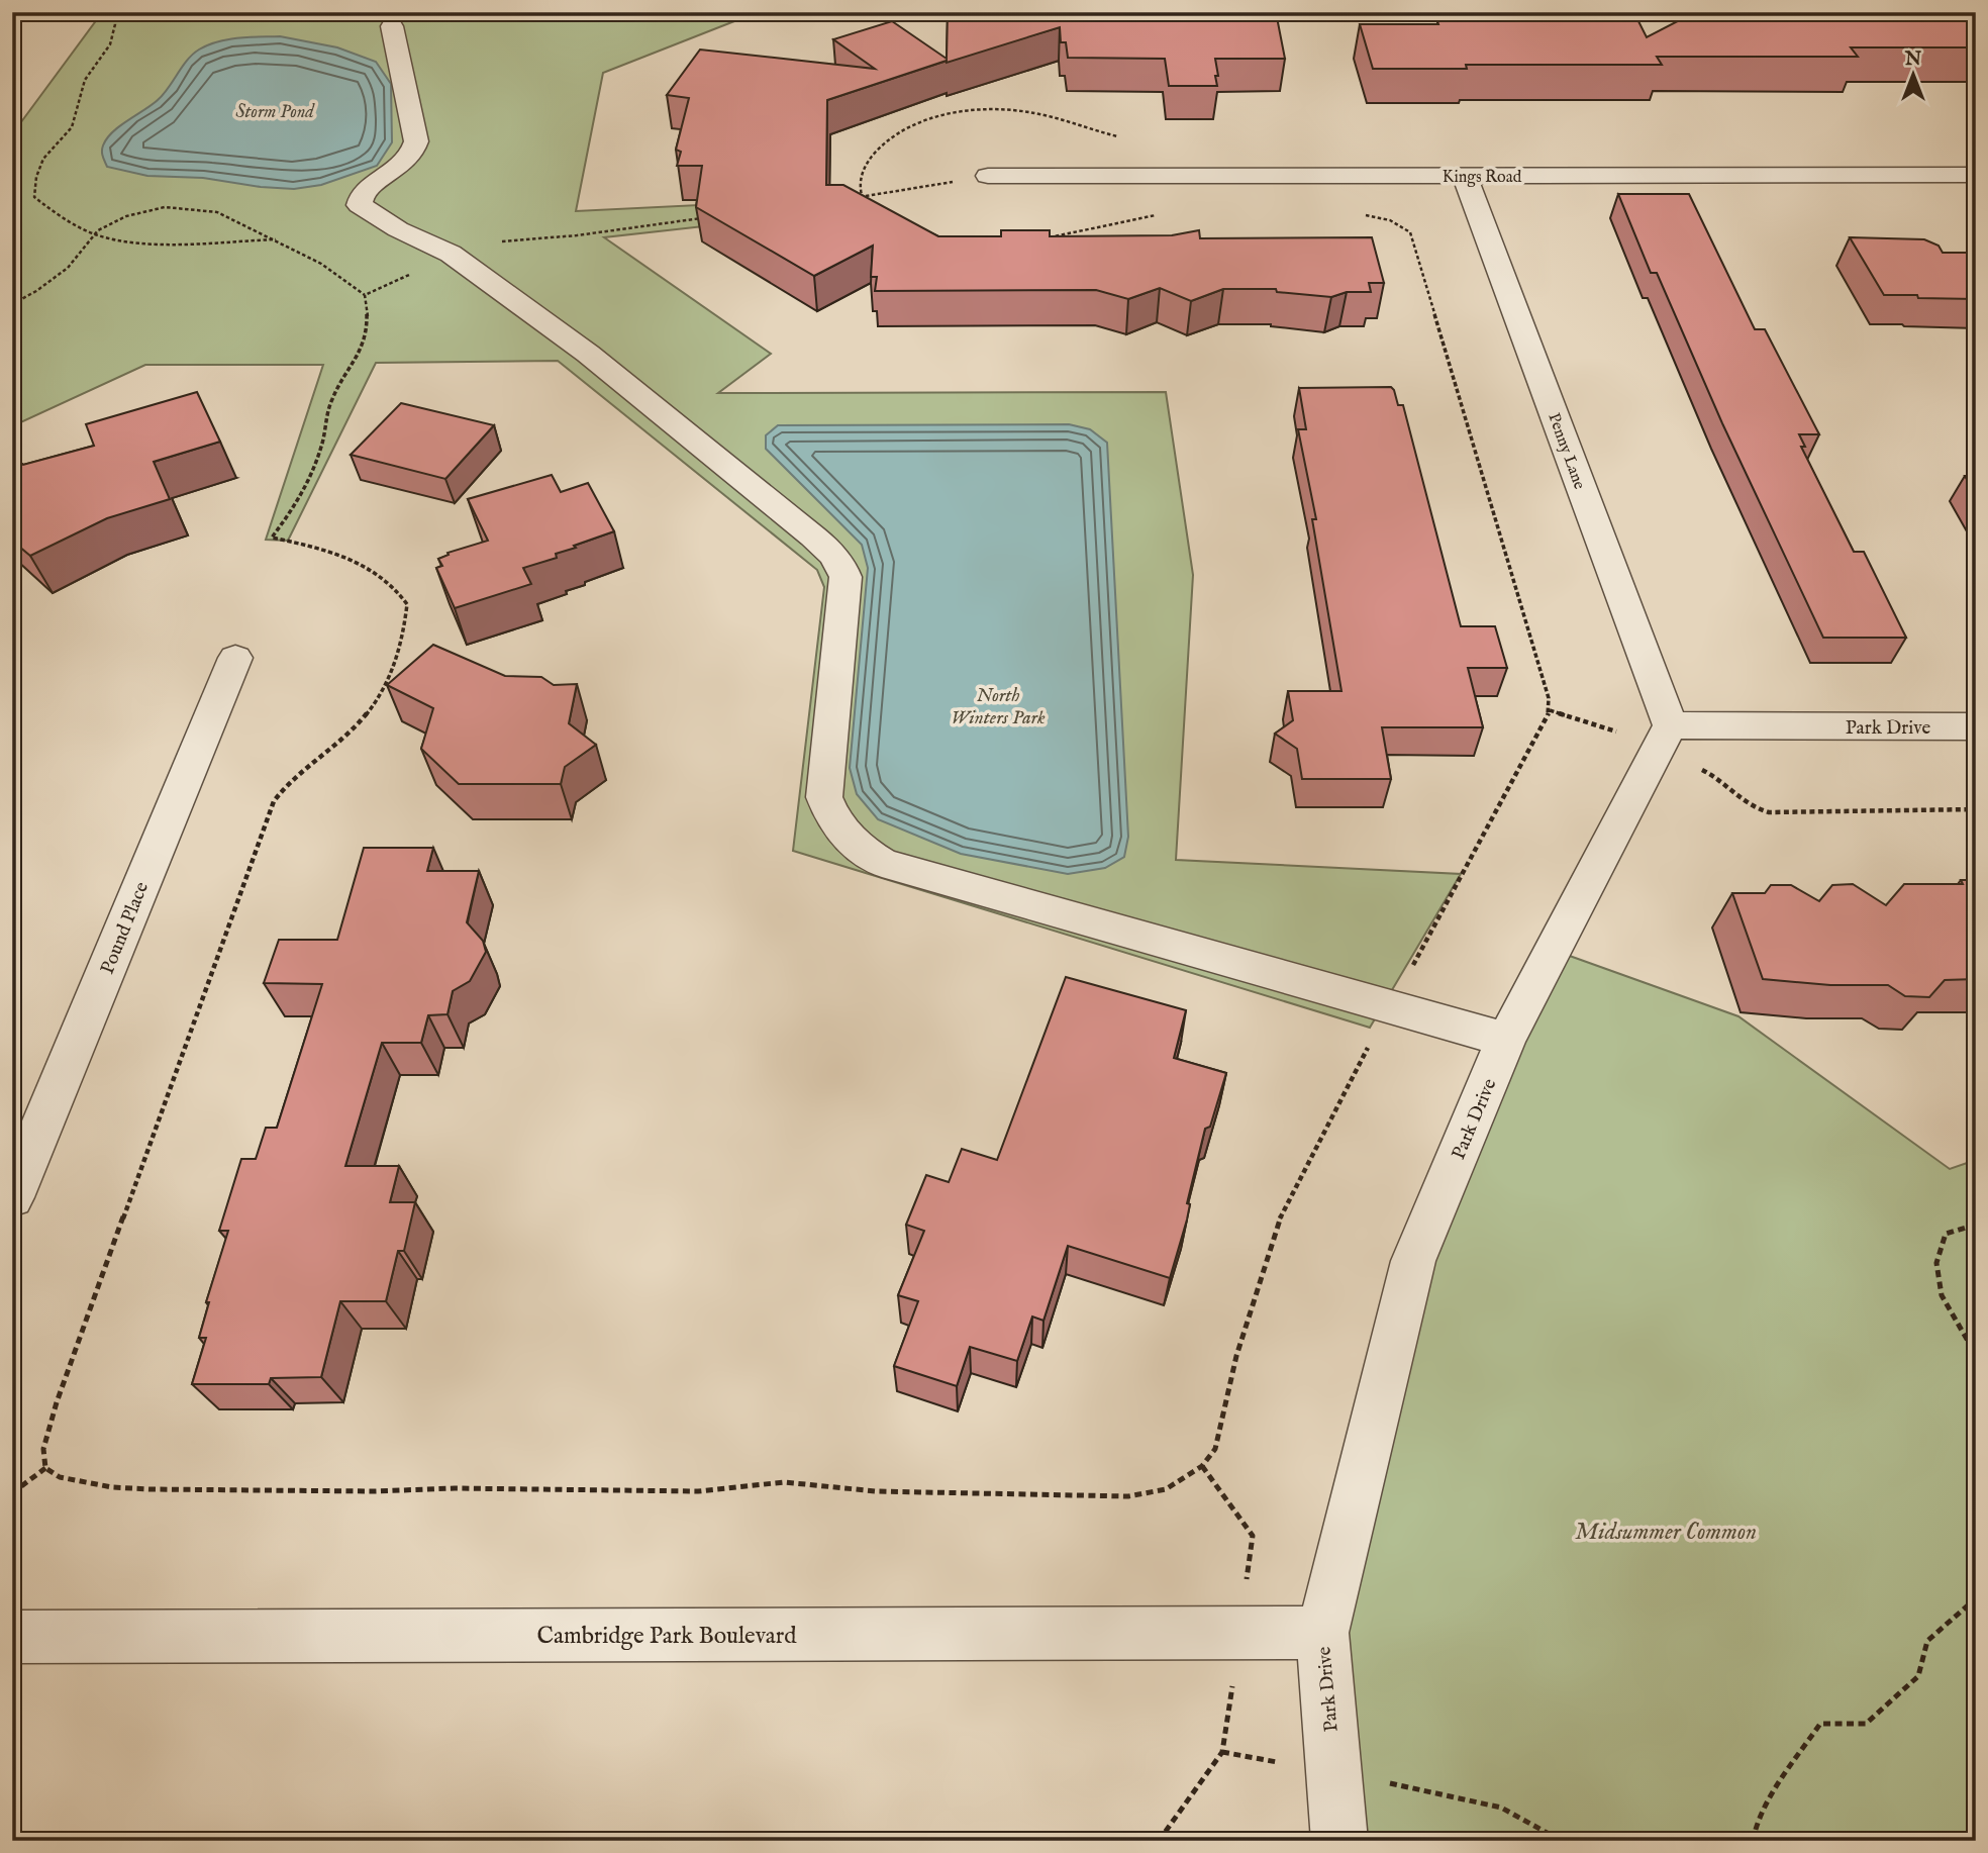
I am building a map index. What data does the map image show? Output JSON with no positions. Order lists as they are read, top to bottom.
{
  "streets": {
    "street": [
      "Kings Road",
      "Penny Lane",
      "Park Drive",
      "Pound Place",
      "Cambridge Park Boulevard"
    ]
  },
  "crossings": [
    ["Kings Road", "Penny Lane"],
    ["Penny Lane", "Park Drive"],
    ["Park Drive", "Cambridge Park Boulevard"]
  ],
  "water": ["Storm Pond"],
  "parks": ["North Winters Park", "Midsummer Common"],
  "north": "top"
}
